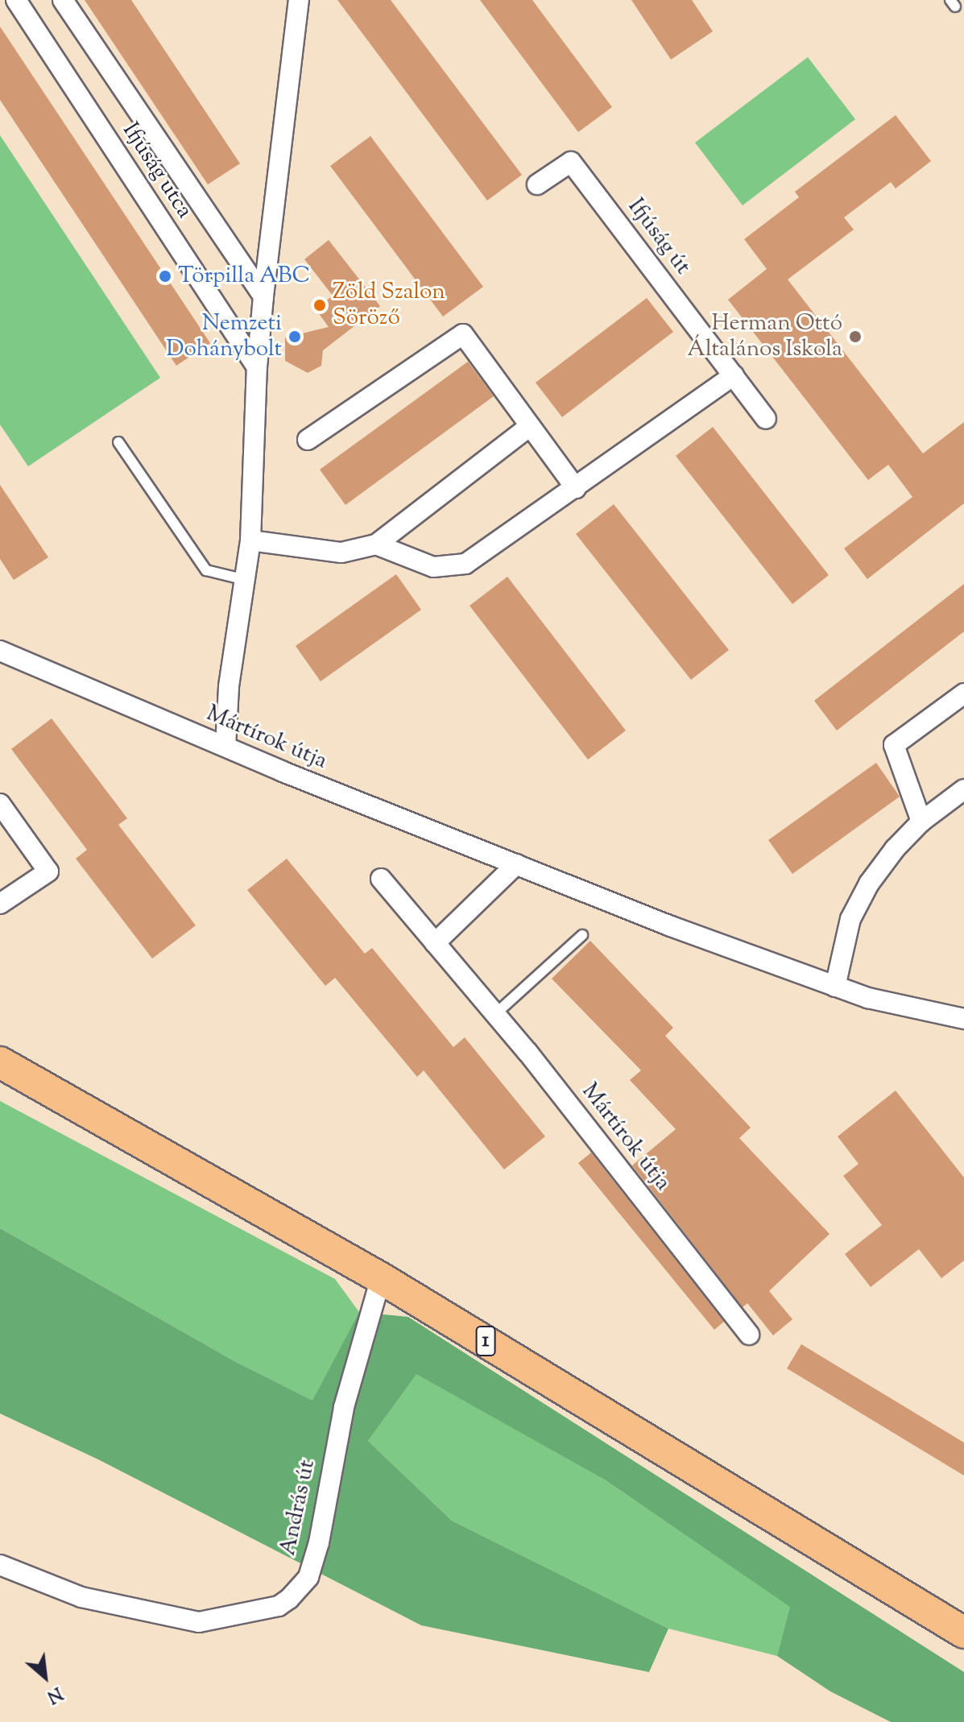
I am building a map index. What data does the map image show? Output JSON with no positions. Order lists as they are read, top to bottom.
{
  "streets": {
    "main road": ["1"],
    "street": [
      "Ifjúság utca",
      "Ifjúság út",
      "Mártírok útja",
      "András út"
    ]
  },
  "crossings": [
    ["1", "András út"]
  ],
  "places": [
    "Törpilla ABC",
    "Zöld Szalon Söröző",
    "Nemzeti Dohánybolt",
    "Herman Ottó Általános Iskola"
  ],
  "north": "bottom right"
}
